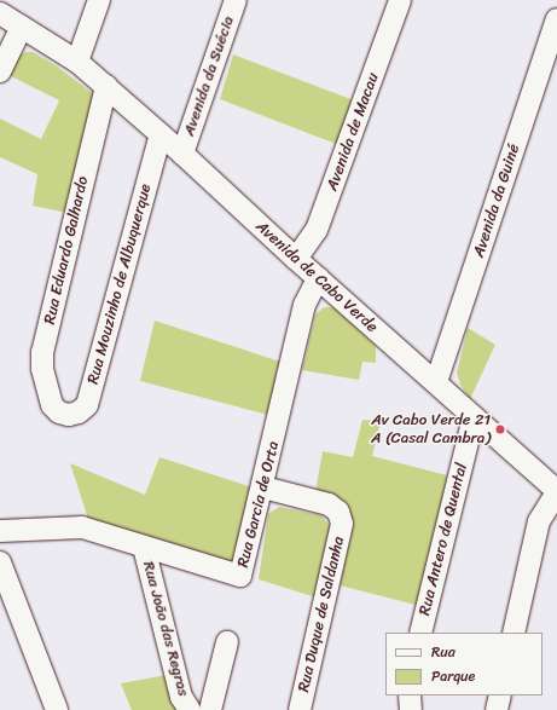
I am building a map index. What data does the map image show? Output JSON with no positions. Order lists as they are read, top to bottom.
{
  "streets": {
    "street": [
      "Avenida da Suécia",
      "Avenida de Macau",
      "Avenida da Guiné",
      "Rua Eduardo Galhardo",
      "Avenida de Cabo Verde",
      "Rua Mouzinho de Albuquerque",
      "Rua Garcia de Orta",
      "Rua Antero de Quental",
      "Rua Duque de Saldanha",
      "Rua João das Regras"
    ]
  },
  "crossings": [
    ["Avenida da Suécia", "Avenida de Cabo Verde"],
    ["Avenida de Macau", "Avenida de Cabo Verde"],
    ["Avenida da Guiné", "Avenida de Cabo Verde"],
    ["Rua Eduardo Galhardo", "Avenida de Cabo Verde"],
    ["Rua Eduardo Galhardo", "Rua Mouzinho de Albuquerque"],
    ["Avenida de Cabo Verde", "Rua Mouzinho de Albuquerque"],
    ["Avenida de Cabo Verde", "Rua Garcia de Orta"],
    ["Avenida de Cabo Verde", "Rua Antero de Quental"],
    ["Rua Garcia de Orta", "Rua Duque de Saldanha"],
    ["Rua Garcia de Orta", "Rua João das Regras"]
  ],
  "places": ["Av Cabo Verde 21 A (Casal Cambra)"],
  "legend": ["Rua", "Parque"]
}
